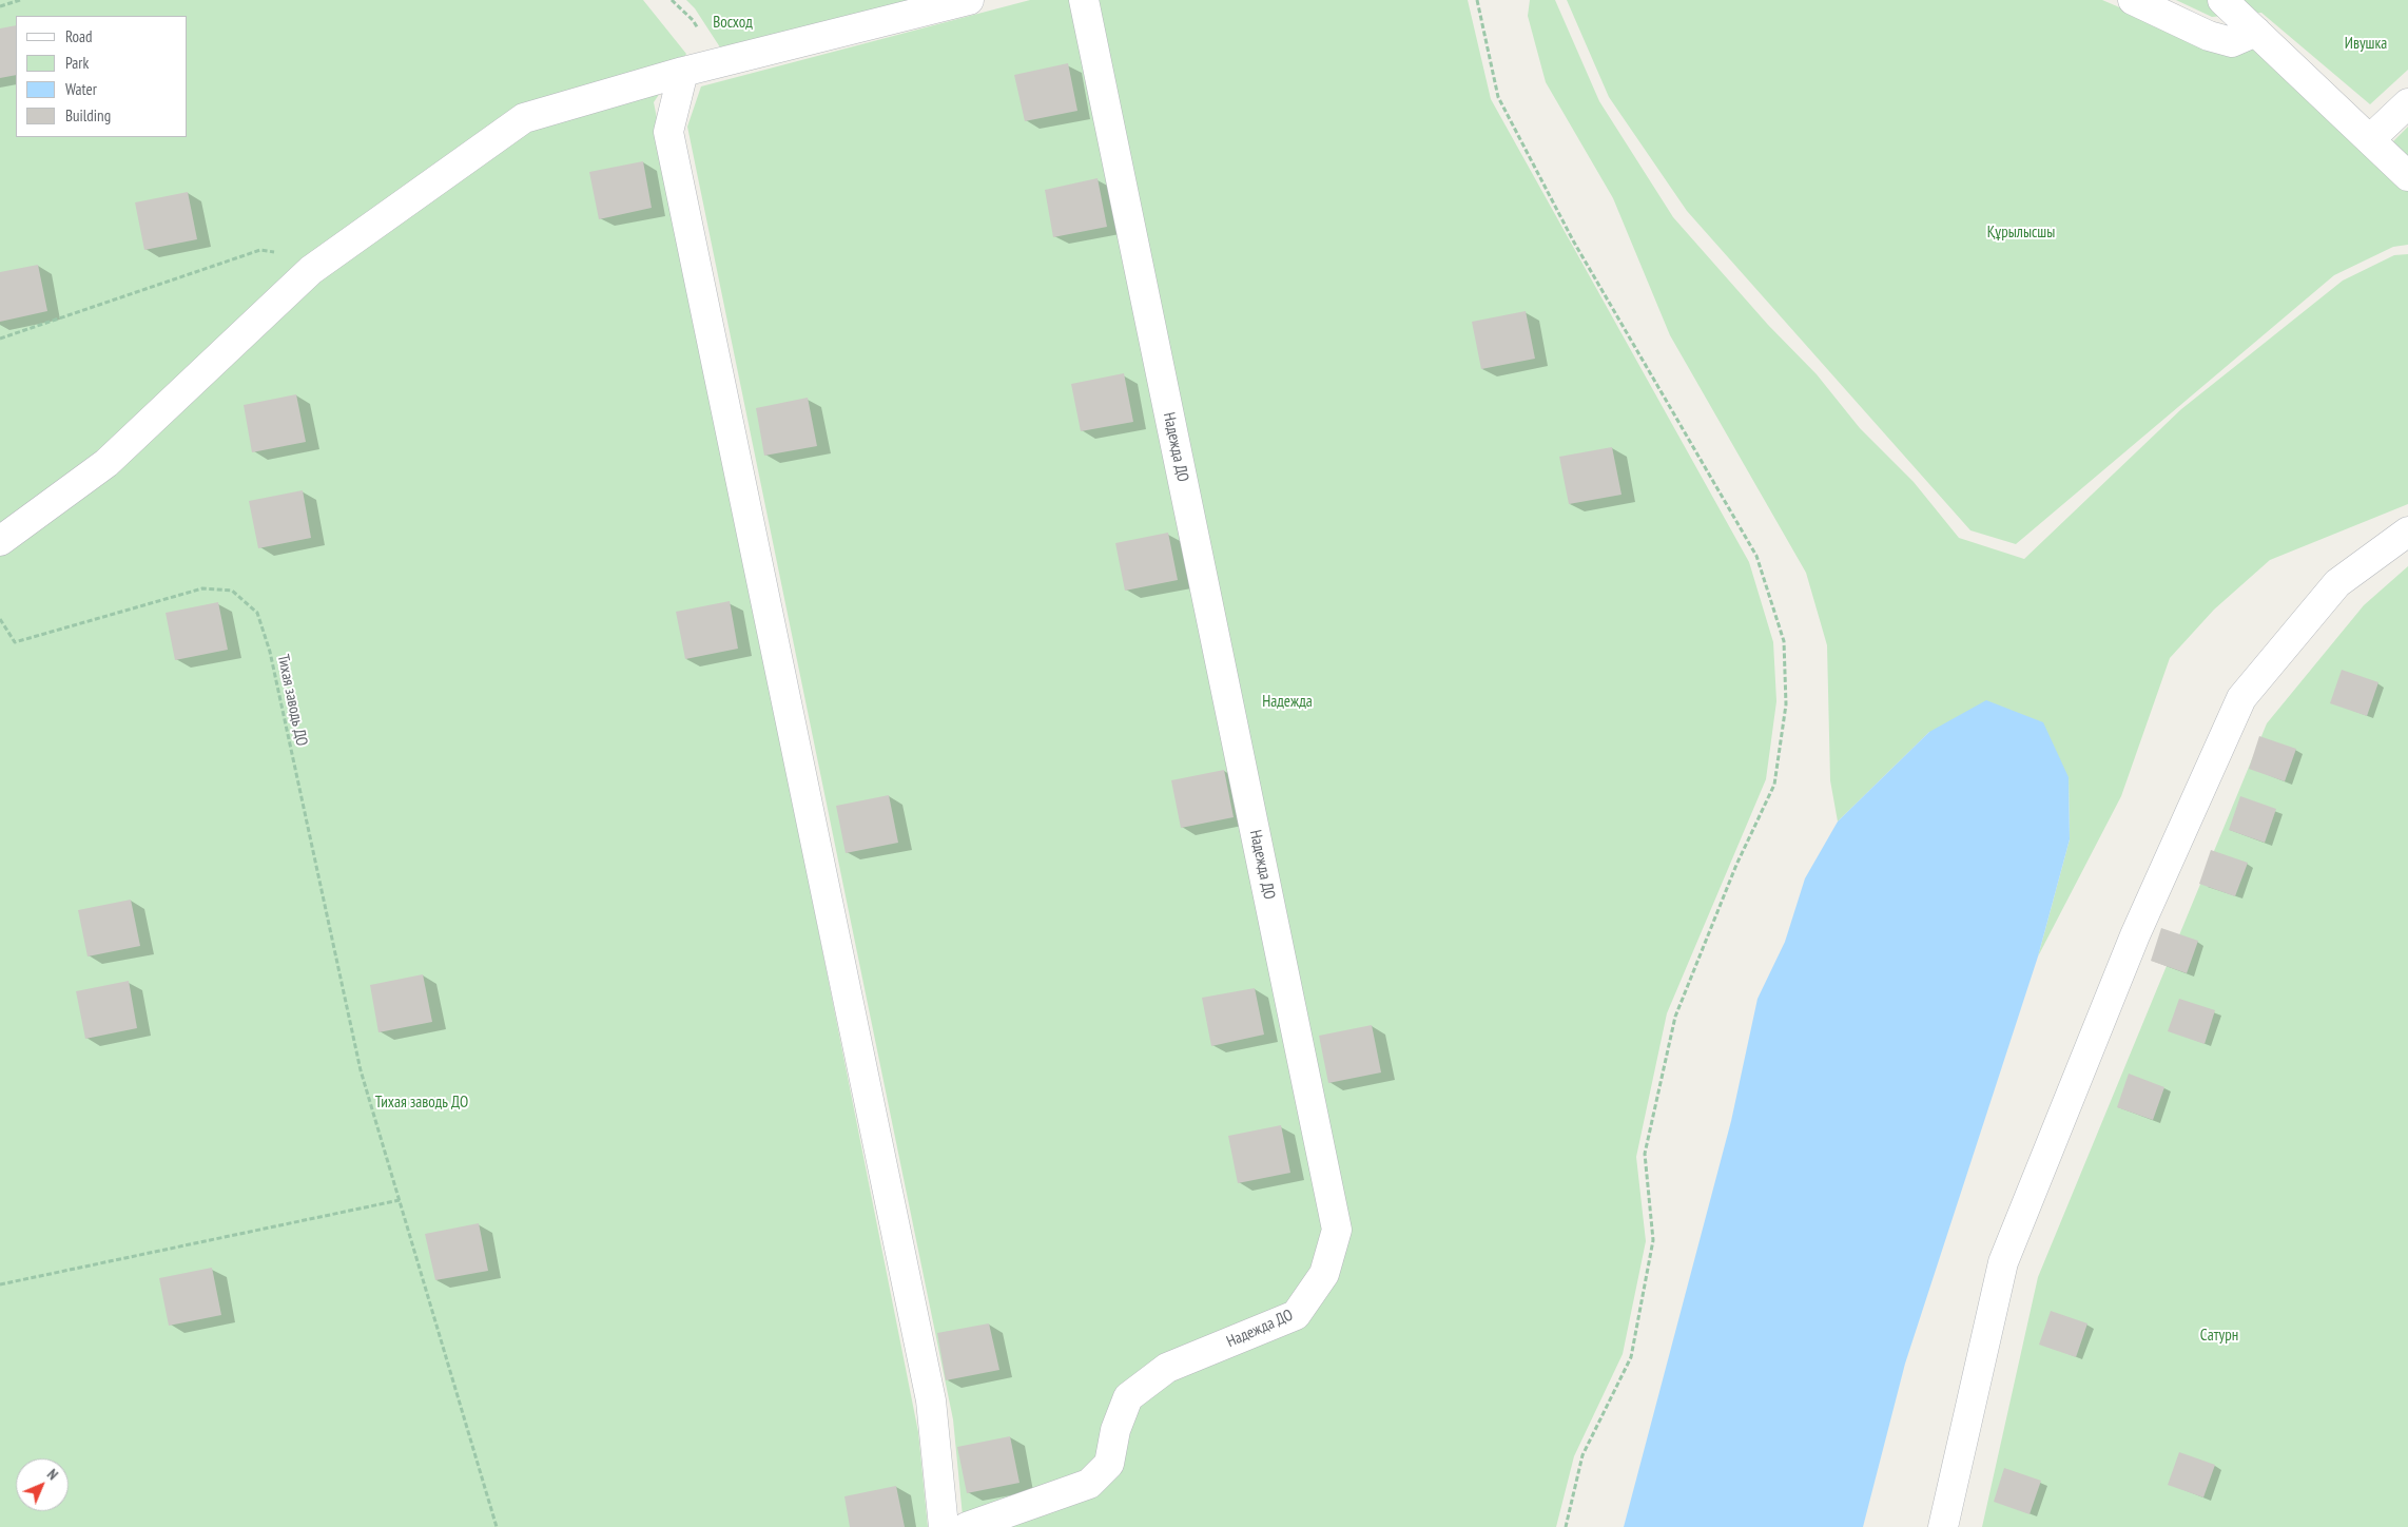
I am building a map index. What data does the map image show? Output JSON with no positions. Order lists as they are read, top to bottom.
{
  "streets": {
    "street": ["Надежда ДО"],
    "path": ["Тихая заводь ДО"]
  },
  "parks": [
    "Восход",
    "Ивушка",
    "Құрылысшы",
    "Надежда",
    "Тихая заводь ДО",
    "Сатурн"
  ],
  "legend": [
    "Road",
    "Park",
    "Water",
    "Building"
  ],
  "north": "top right"
}
